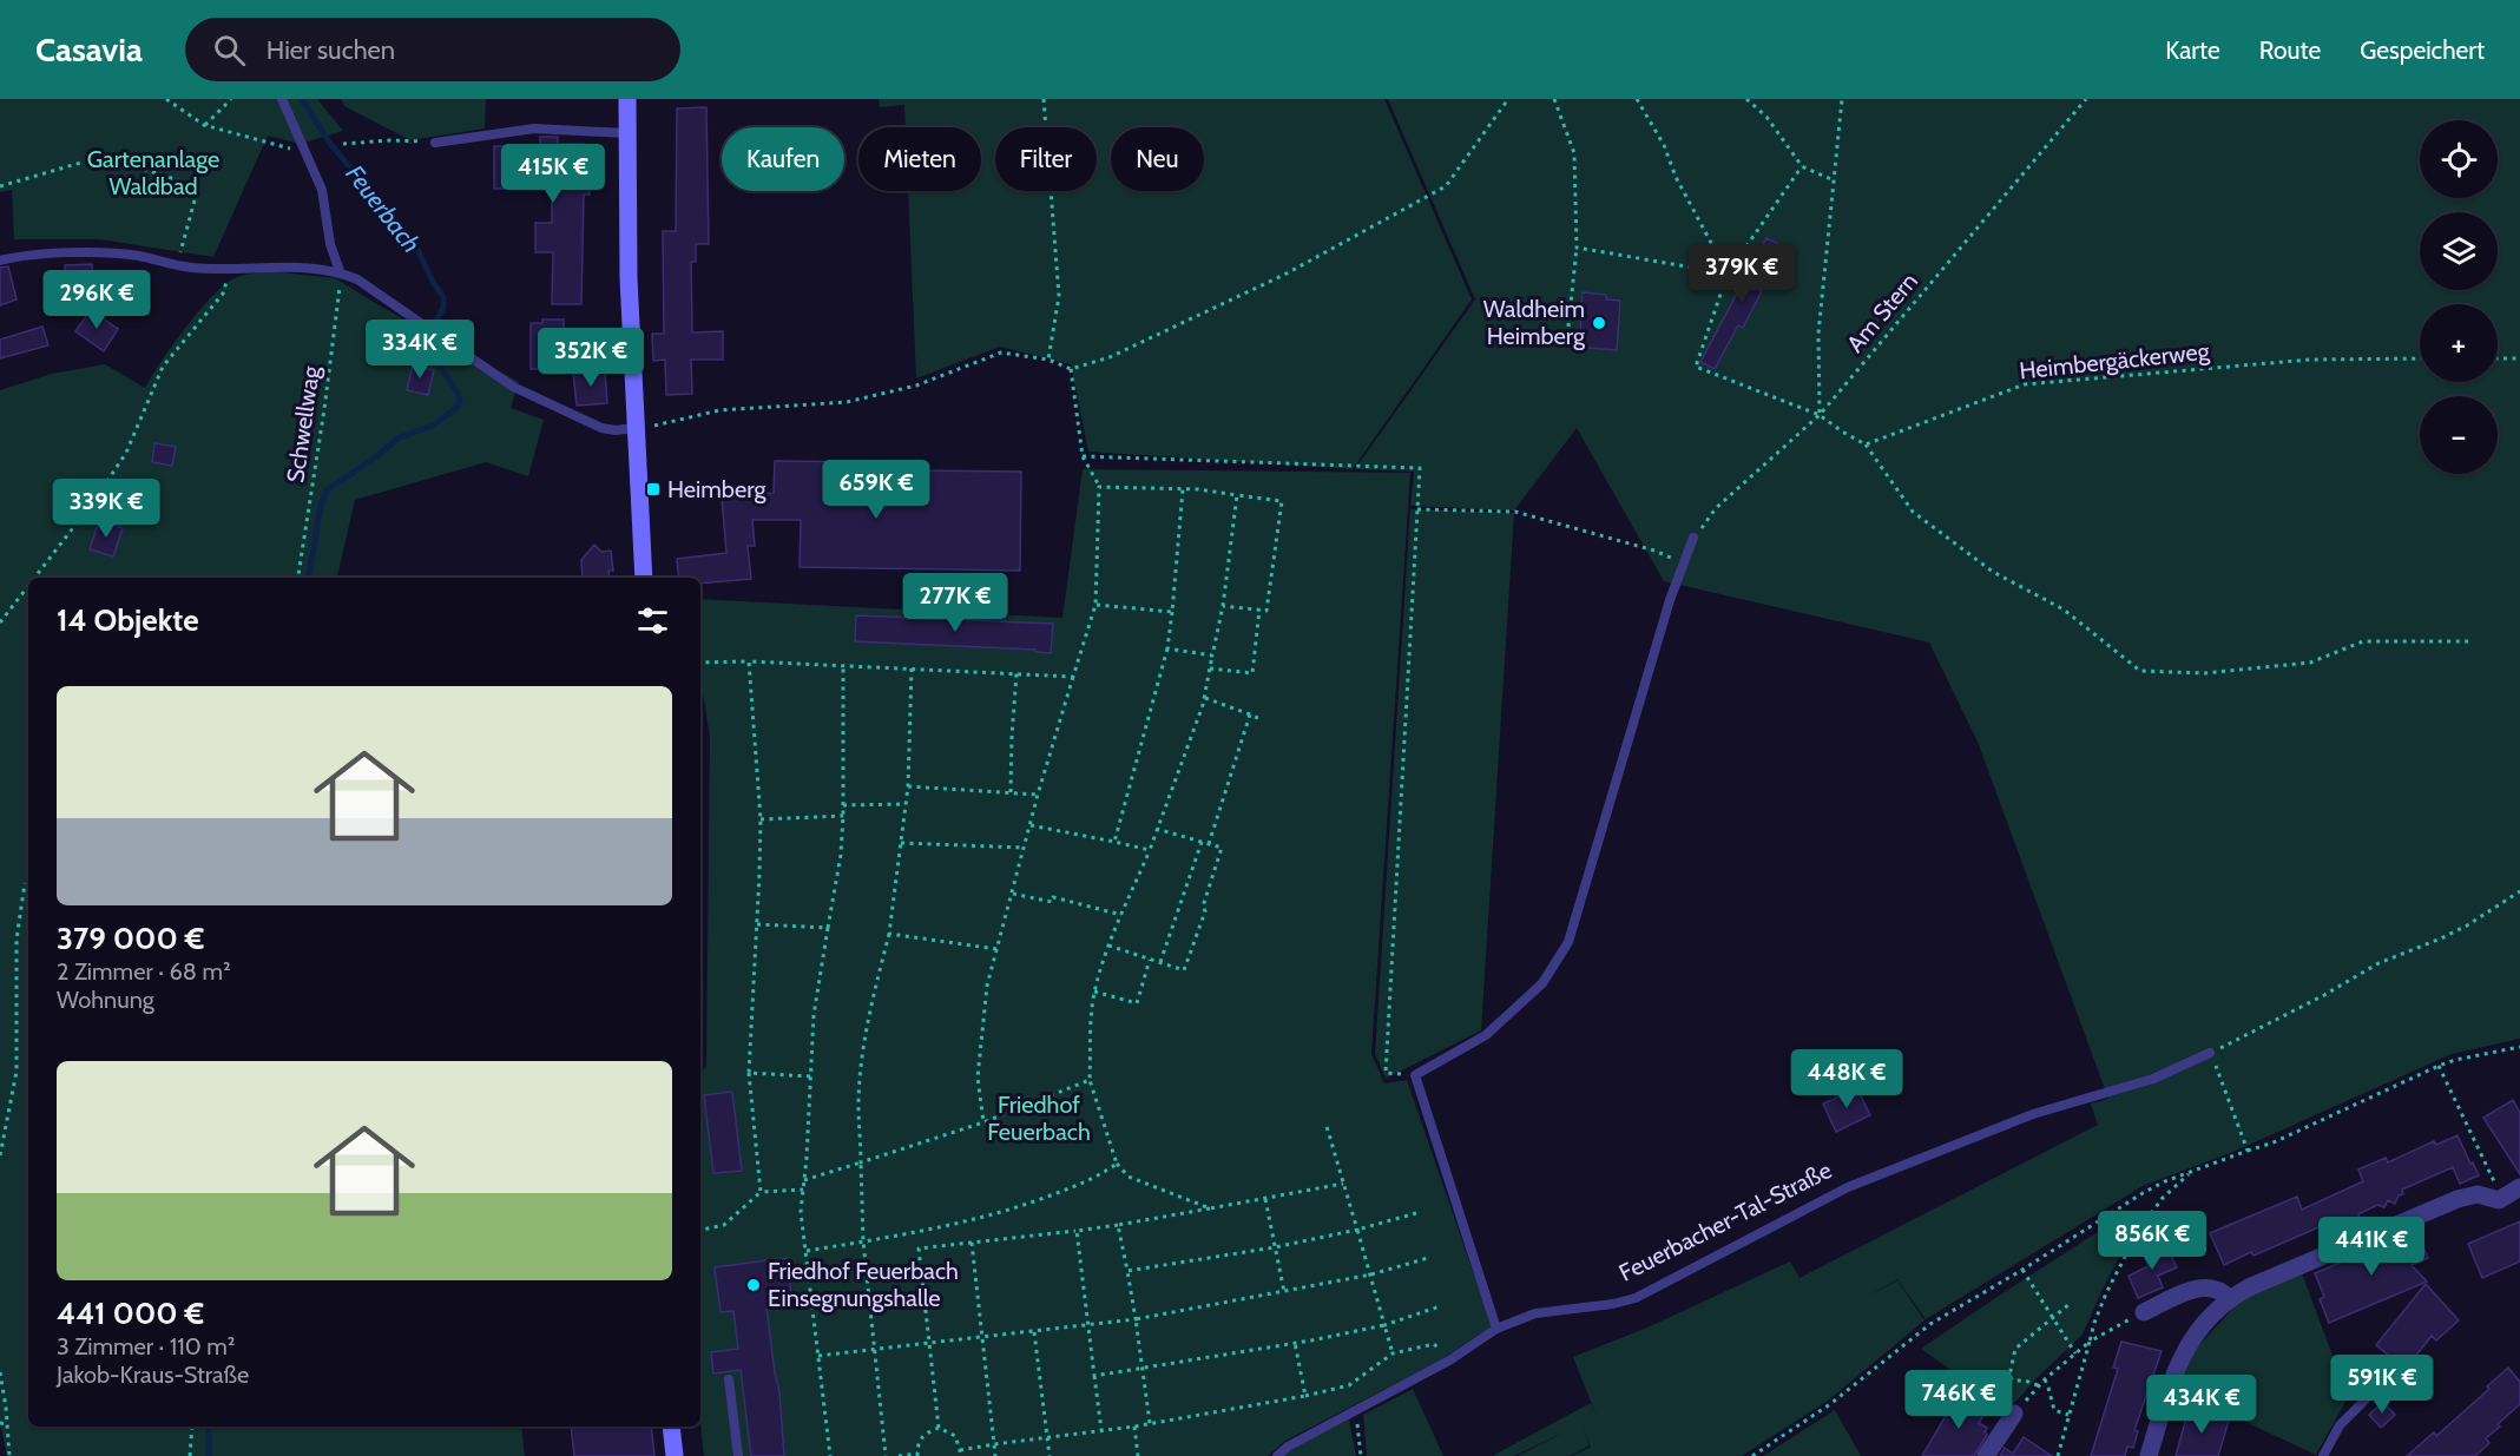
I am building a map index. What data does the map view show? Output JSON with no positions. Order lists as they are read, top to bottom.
{
  "streets": {
    "lane": ["Feuerbacher-Tal-Straße"],
    "path": ["Am Stern", "Heimbergäckerweg", "Schwellwag"]
  },
  "water": ["Feuerbach"],
  "parks": ["Gartenanlage Waldbad", "Friedhof Feuerbach"],
  "places": {
    "other": ["Waldheim Heimberg", "Friedhof Feuerbach Einsegnungshalle"],
    "transit": ["Heimberg"]
  },
  "page": {
    "header": "Casavia",
    "search": "Hier suchen",
    "nav": ["Karte", "Route", "Gespeichert"],
    "map_buttons": ["+", "−"],
    "chip": [
      "Kaufen",
      "Mieten",
      "Filter",
      "Neu"
    ],
    "price": [
      "415K €",
      "379K €",
      "296K €",
      "334K €",
      "352K €",
      "659K €",
      "339K €",
      "277K €",
      "448K €",
      "856K €",
      "441K €",
      "591K €",
      "746K €",
      "434K €"
    ],
    "heading": "14 Objekte",
    "list": [
      {
        "name": "379 000 €",
        "note": "2 Zimmer · 68 m² · Wohnung"
      },
      {
        "name": "441 000 €",
        "note": "3 Zimmer · 110 m² · Jakob-Kraus-Straße"
      }
    ]
  }
}
